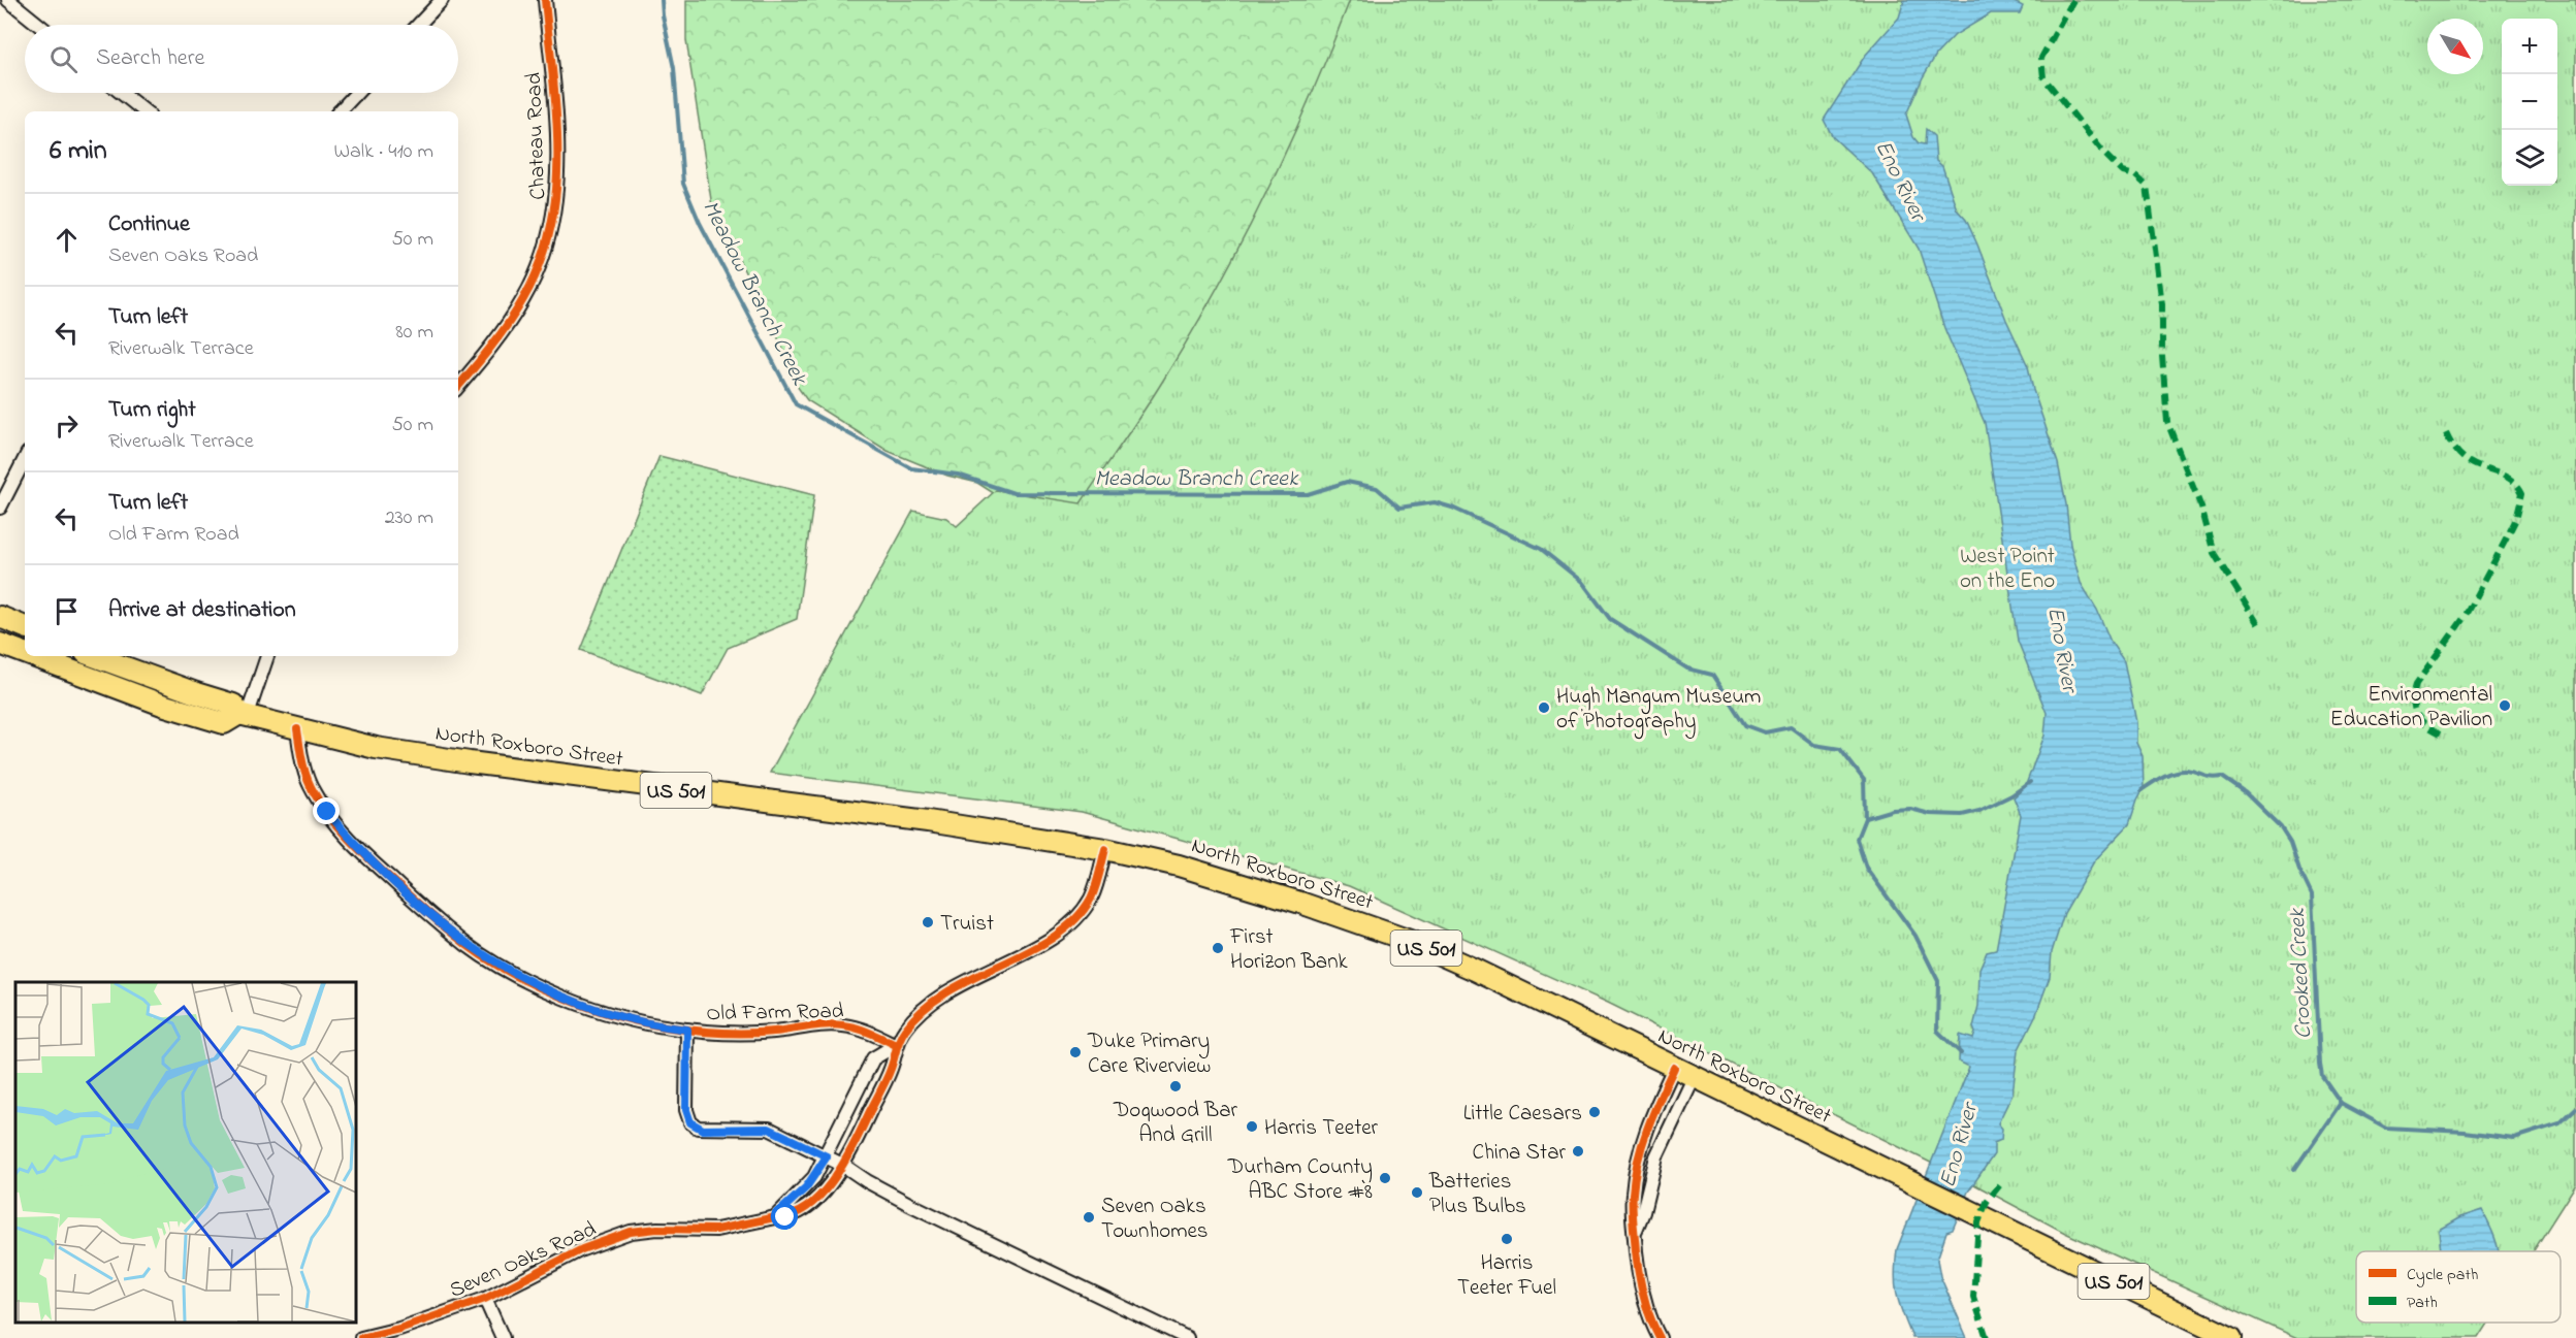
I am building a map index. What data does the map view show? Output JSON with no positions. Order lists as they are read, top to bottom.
{
  "streets": {
    "highway": ["North Roxboro Street", "US 501"],
    "street": ["Chateau Road", "Old Farm Road", "Seven Oaks Road"]
  },
  "crossings": [
    ["North Roxboro Street", "Old Farm Road"],
    ["Old Farm Road", "Seven Oaks Road"]
  ],
  "water": ["Eno River", "Meadow Branch Creek", "Crooked Creek"],
  "parks": ["West Point on the Eno"],
  "places": [
    "Environmental Education Pavilion",
    "Hugh Mangum Museum of Photography",
    "Truist",
    "First Horizon Bank",
    "Duke Primary Care Riverview",
    "Dogwood Bar And Grill",
    "Little Caesars",
    "Harris Teeter",
    "China Star",
    "Durham County ABC Store #8",
    "Batteries Plus Bulbs",
    "Seven Oaks Townhomes",
    "Harris Teeter Fuel"
  ],
  "legend": ["Cycle path", "Path"],
  "north": "bottom right",
  "page": {
    "map_buttons": ["+", "−"],
    "search": "Search here",
    "heading": ["6 min", "Walk · 410 m"],
    "list": [
      ["Continue", "Seven Oaks Road", "50 m"],
      ["Turn left", "Riverwalk Terrace", "80 m"],
      ["Turn right", "Riverwalk Terrace", "50 m"],
      ["Turn left", "Old Farm Road", "230 m"],
      "Arrive at destination"
    ]
  }
}
